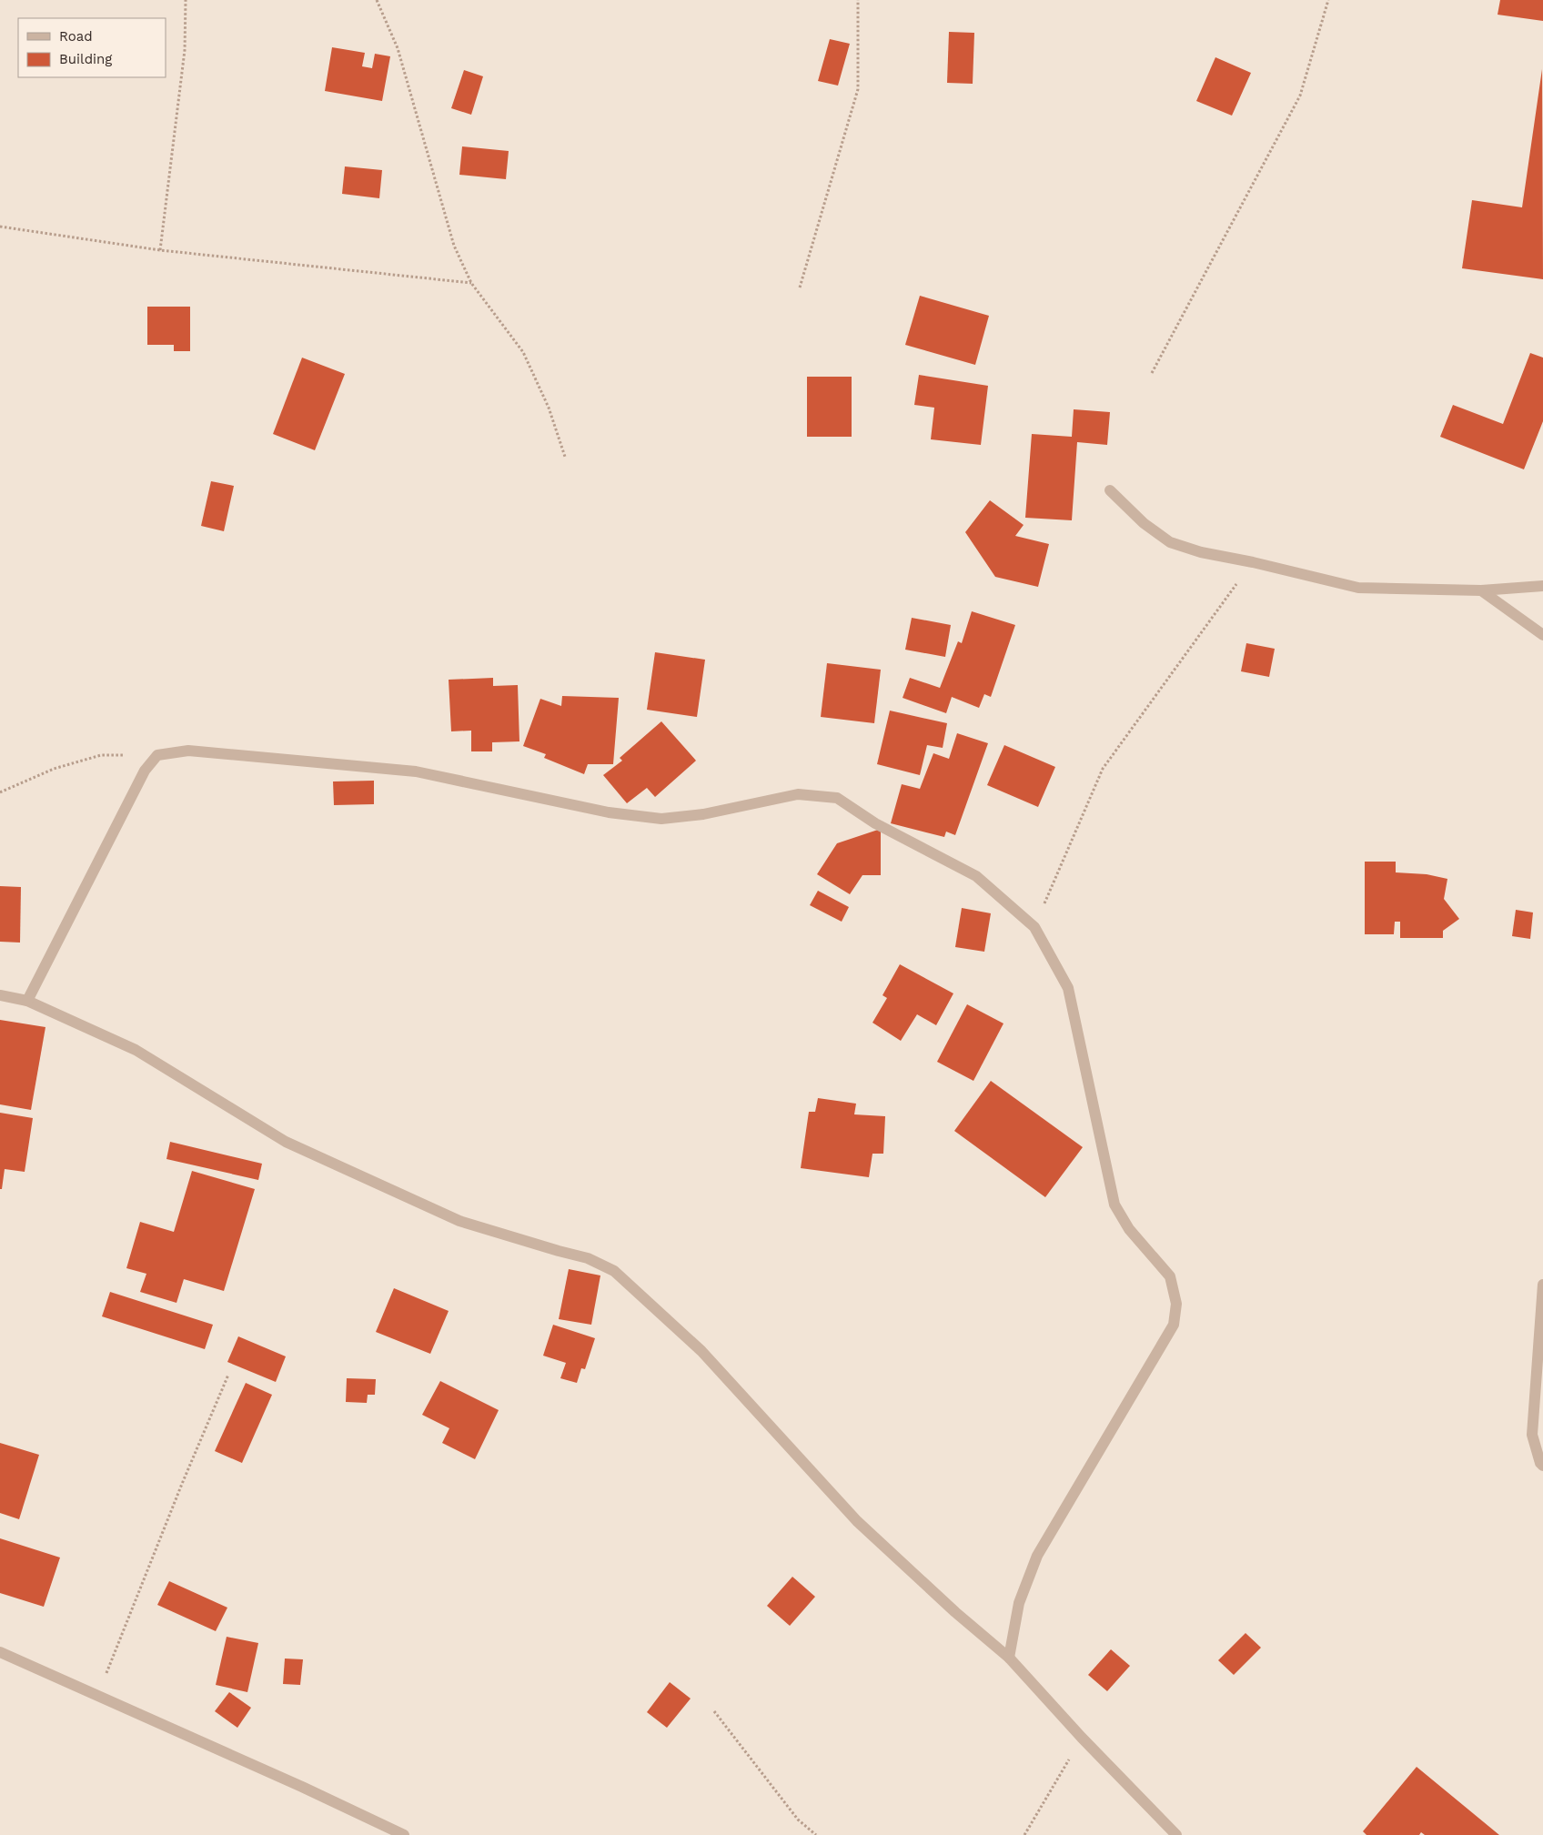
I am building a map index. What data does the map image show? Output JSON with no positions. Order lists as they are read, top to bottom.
{
  "legend": ["Road", "Building"]
}
